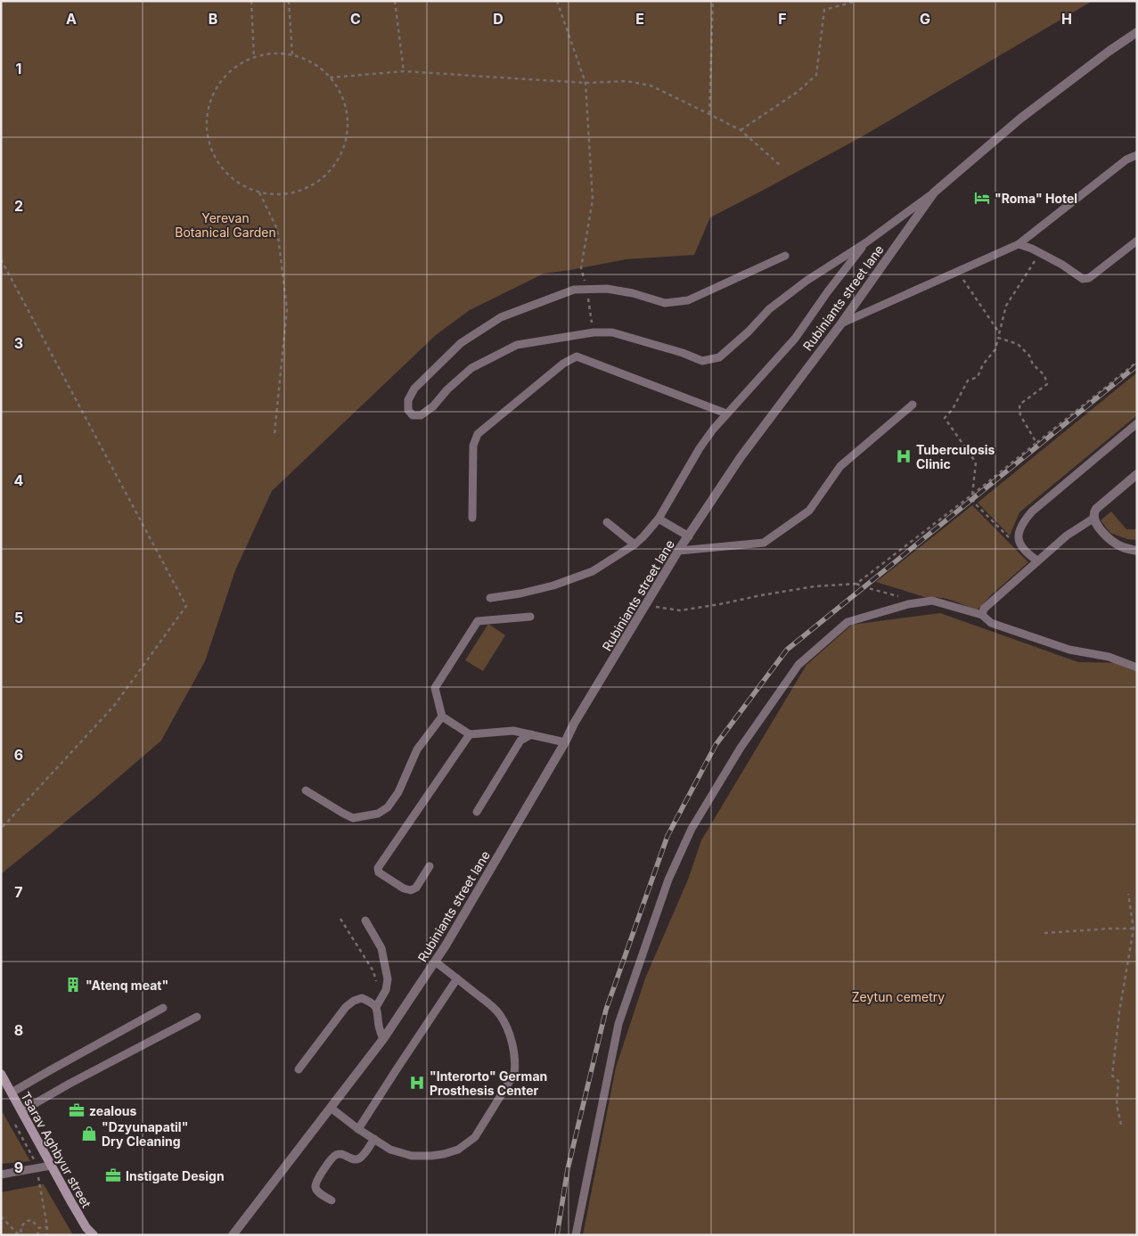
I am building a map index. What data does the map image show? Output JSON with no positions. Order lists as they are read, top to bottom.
{
  "streets": {
    "main road": ["Tsarav Aghbyur street"],
    "street": ["Rubiniants street lane"]
  },
  "parks": ["Yerevan Botanical Garden", "Zeytun cemetry"],
  "places": {
    "hotel": ["\"Roma\" Hotel"],
    "hospital": ["Tuberculosis Clinic", "\"Interorto\" German Prosthesis Center"],
    "building": ["\"Atenq meat\""],
    "office": ["zealous", "Instigate Design"],
    "shop": ["\"Dzyunapatil\" Dry Cleaning"]
  },
  "grid": {
    "columns": [
      "A",
      "B",
      "C",
      "D",
      "E",
      "F",
      "G",
      "H"
    ],
    "rows": [
      "1",
      "2",
      "3",
      "4",
      "5",
      "6",
      "7",
      "8",
      "9"
    ]
  }
}
